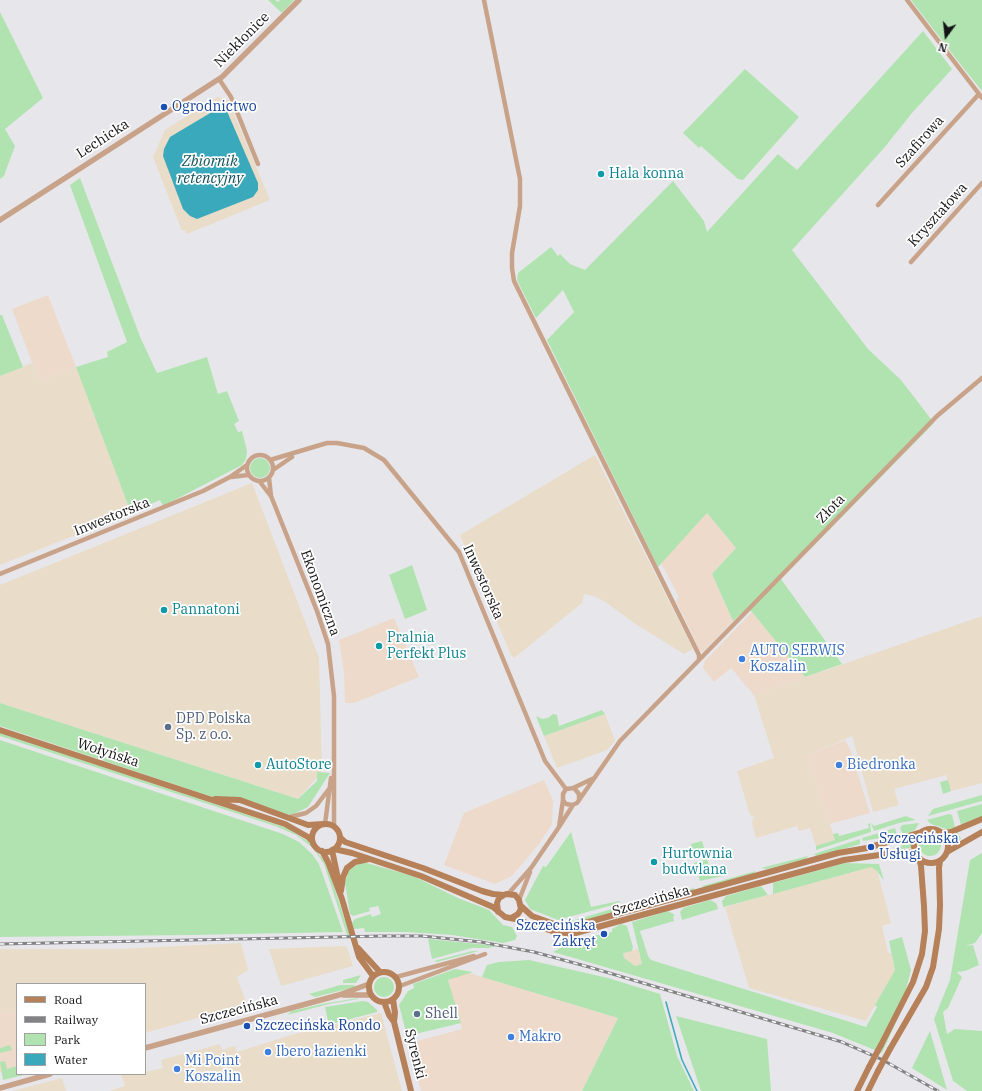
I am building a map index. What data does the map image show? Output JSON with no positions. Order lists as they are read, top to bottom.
{
  "streets": {
    "main road": ["Wołyńska", "Szczecińska", "Syrenki"],
    "street": [
      "Niekłonice",
      "Lechicka",
      "Szafirowa",
      "Kryształowa",
      "Złota",
      "Inwestorska",
      "Ekonomiczna"
    ]
  },
  "crossings": [
    ["Niekłonice", "Lechicka"],
    ["Złota", "Inwestorska"],
    ["Inwestorska", "Ekonomiczna"],
    ["Ekonomiczna", "Wołyńska"],
    ["Szczecińska", "Syrenki"]
  ],
  "water": ["Zbiornik retencyjny"],
  "places": [
    "Ogrodnictwo",
    "Hala konna",
    "Pannatoni",
    "Pralnia Perfekt Plus",
    "AUTO SERWIS Koszalin",
    "DPD Polska Sp. z o.o.",
    "AutoStore",
    "Biedronka",
    "Szczecińska Usługi",
    "Hurtownia budwlana",
    "Szczecińska Zakręt",
    "Shell",
    "Szczecińska Rondo",
    "Makro",
    "Ibero łazienki",
    "Mi Point Koszalin"
  ],
  "legend": [
    "Road",
    "Railway",
    "Park",
    "Water"
  ],
  "north": "bottom"
}
